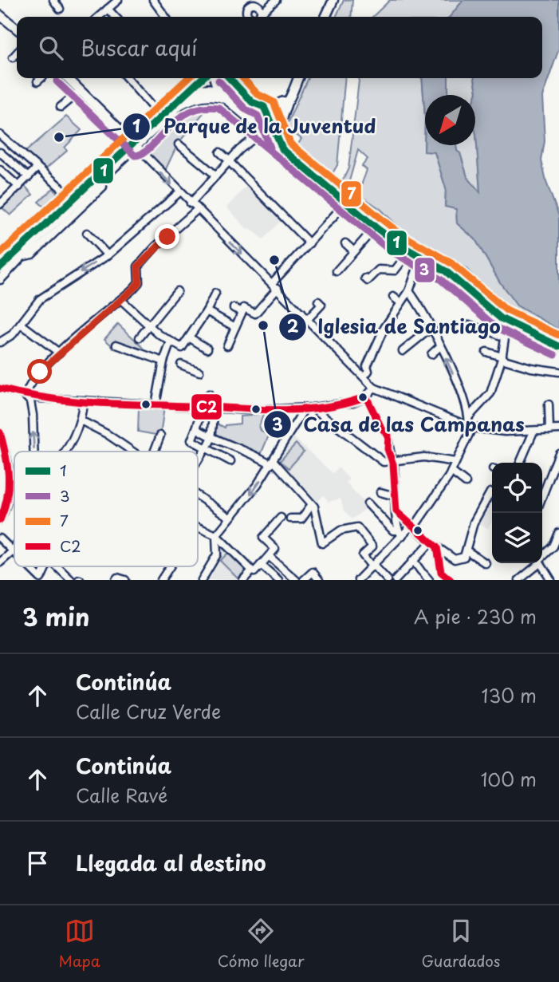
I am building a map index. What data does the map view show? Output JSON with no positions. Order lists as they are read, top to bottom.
{
  "places": ["Parque de la Juventud", "Iglesia de Santiago", "Casa de las Campanas"],
  "lines": [
    "transit line 1",
    "transit line 7",
    "transit line 3",
    "transit line C2"
  ],
  "legend": [
    "1",
    "3",
    "7",
    "C2"
  ],
  "north": "bottom left",
  "page": {
    "search": "Buscar aquí",
    "heading": ["3 min", "A pie · 230 m"],
    "list": [
      ["Continúa", "Calle Cruz Verde", "130 m"],
      ["Continúa", "Calle Ravé", "100 m"],
      "Llegada al destino"
    ],
    "nav": ["Mapa", "Cómo llegar", "Guardados"]
  }
}
